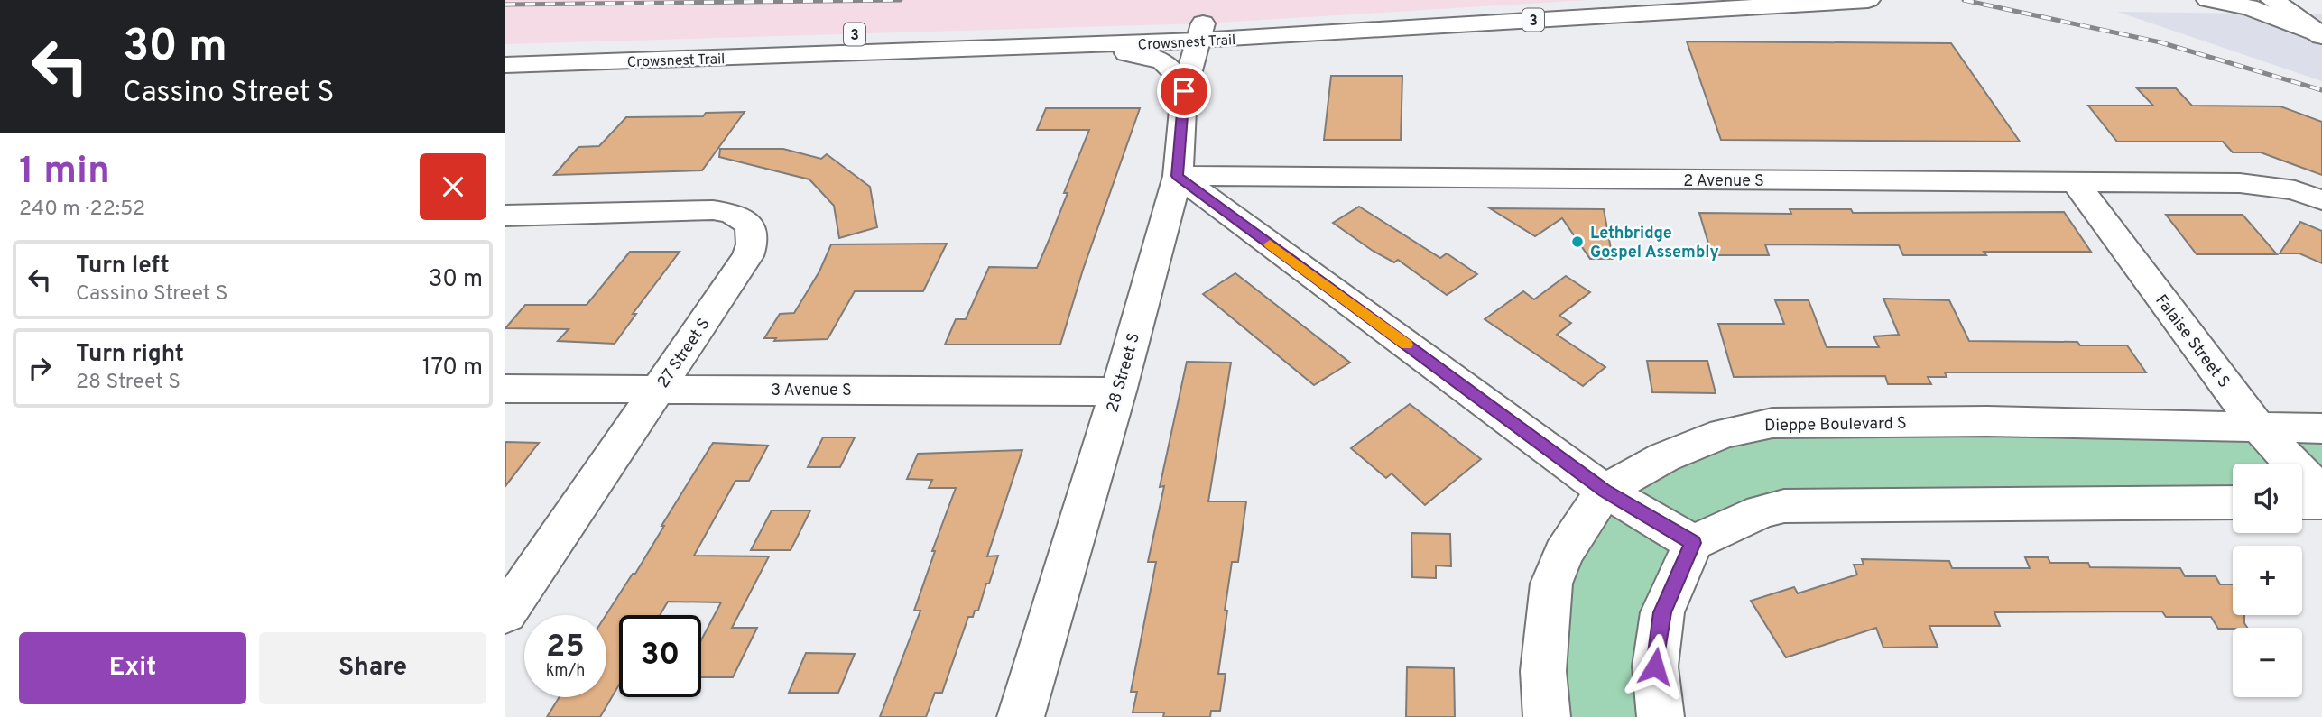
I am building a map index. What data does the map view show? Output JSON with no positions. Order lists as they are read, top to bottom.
{
  "streets": {
    "main road": [
      "3",
      "Crowsnest Trail",
      "2 Avenue S",
      "Falaise Street S",
      "27 Street S",
      "28 Street S",
      "3 Avenue S",
      "Dieppe Boulevard S"
    ]
  },
  "crossings": [
    ["Crowsnest Trail", "28 Street S"],
    ["2 Avenue S", "Falaise Street S"],
    ["2 Avenue S", "28 Street S"],
    ["Falaise Street S", "Dieppe Boulevard S"],
    ["27 Street S", "3 Avenue S"],
    ["28 Street S", "3 Avenue S"]
  ],
  "places": ["Lethbridge Gospel Assembly"],
  "page": {
    "turn": ["30 m", "Cassino Street S"],
    "heading": ["1 min", "240 m · 22:52"],
    "list": [
      {
        "name": "Turn left",
        "note": "Cassino Street S",
        "value": "30 m"
      },
      {
        "name": "Turn right",
        "note": "28 Street S",
        "value": "170 m"
      }
    ],
    "map_buttons": ["+", "−"],
    "speed": "25 km/h",
    "limit": "30",
    "buttons": ["Exit", "Share"]
  }
}
